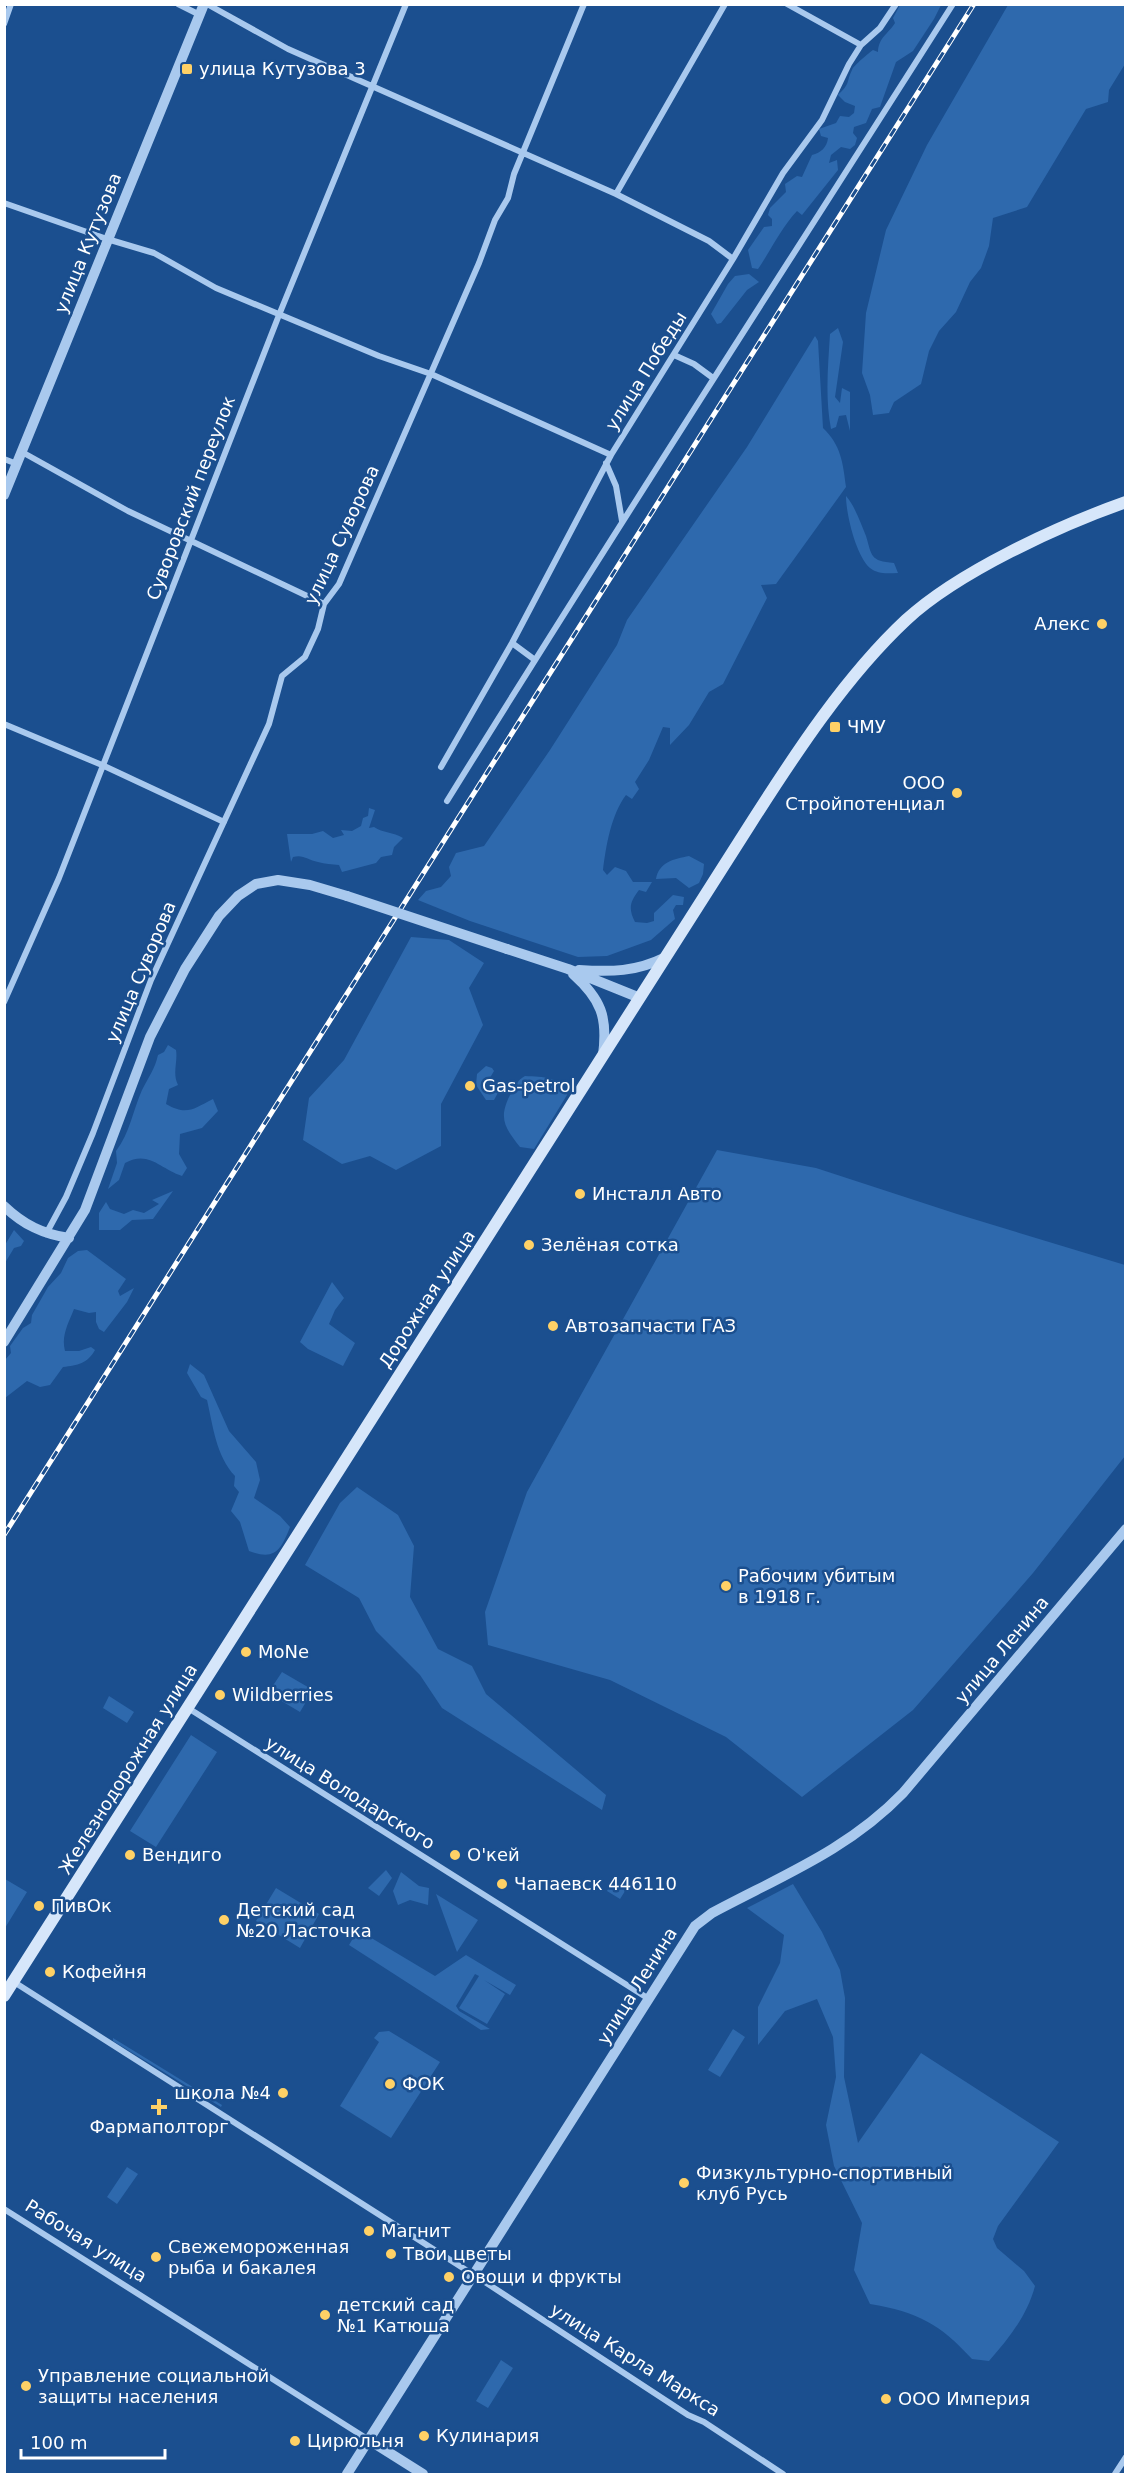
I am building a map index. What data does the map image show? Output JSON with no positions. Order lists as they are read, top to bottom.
{
  "streets": {
    "main road": ["Дорожная улица", "Железнодорожная улица"],
    "street": [
      "улица Кутузова",
      "улица Победы",
      "Суворовский переулок",
      "улица Суворова",
      "улица Ленина",
      "улица Володарского",
      "Рабочая улица",
      "улица Карла Маркса"
    ]
  },
  "crossings": [
    ["Дорожная улица", "Железнодорожная улица"],
    ["улица Ленина", "улица Володарского"],
    ["улица Ленина", "Рабочая улица"],
    ["улица Ленина", "улица Карла Маркса"],
    ["Железнодорожная улица", "улица Володарского"],
    ["Железнодорожная улица", "улица Карла Маркса"]
  ],
  "places": {
    "transit": ["улица Кутузова 3", "ЧМУ"],
    "other": [
      "Алекс",
      "ООО Стройпотенциал",
      "Gas-petrol",
      "Инсталл Авто",
      "Зелёная сотка",
      "Автозапчасти ГАЗ",
      "Рабочим убитым в 1918 г.",
      "MoNe",
      "Wildberries",
      "Вендиго",
      "О'кей",
      "Чапаевск 446110",
      "ПивОк",
      "Детский сад №20 Ласточка",
      "Кофейня",
      "ФОК",
      "школа №4",
      "Физкультурно-спортивный клуб Русь",
      "Магнит",
      "Твои цветы",
      "Свежемороженная рыба и бакалея",
      "Овощи и фрукты",
      "детский сад №1 Катюша",
      "Управление социальной защиты населения",
      "ООО Империя",
      "Кулинария",
      "Цирюльня"
    ],
    "health": ["Фармаполторг"]
  },
  "scale_bar": "100 m"
}
